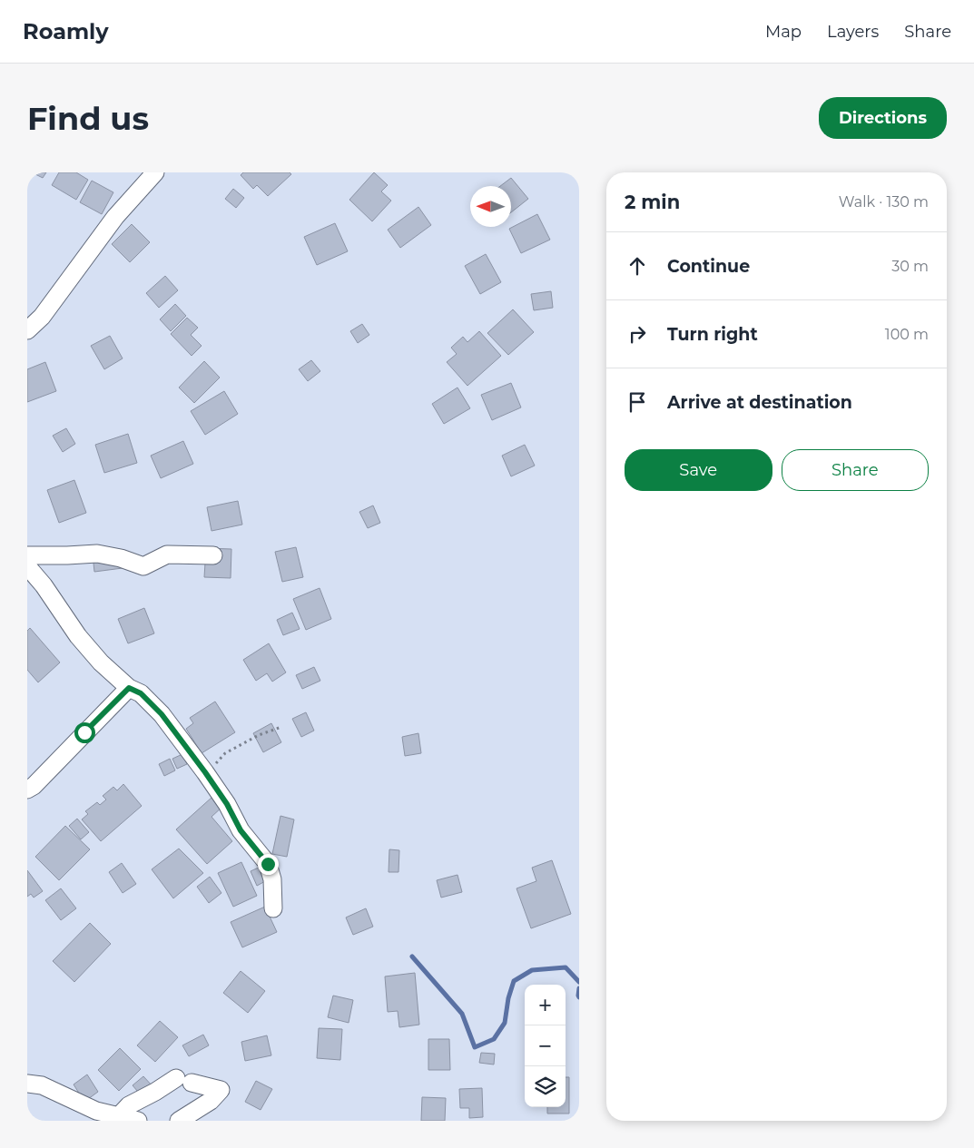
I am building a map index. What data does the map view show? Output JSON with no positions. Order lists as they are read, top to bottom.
{
  "north": "left",
  "page": {
    "header": "Roamly",
    "nav": ["Map", "Layers", "Share"],
    "buttons": [
      "Directions",
      ["Save", "Share"]
    ],
    "title": "Find us",
    "heading": ["2 min", "Walk · 130 m"],
    "list": [
      ["Continue", "30 m"],
      ["Turn right", "100 m"],
      "Arrive at destination"
    ],
    "map_buttons": ["+", "−"]
  }
}
